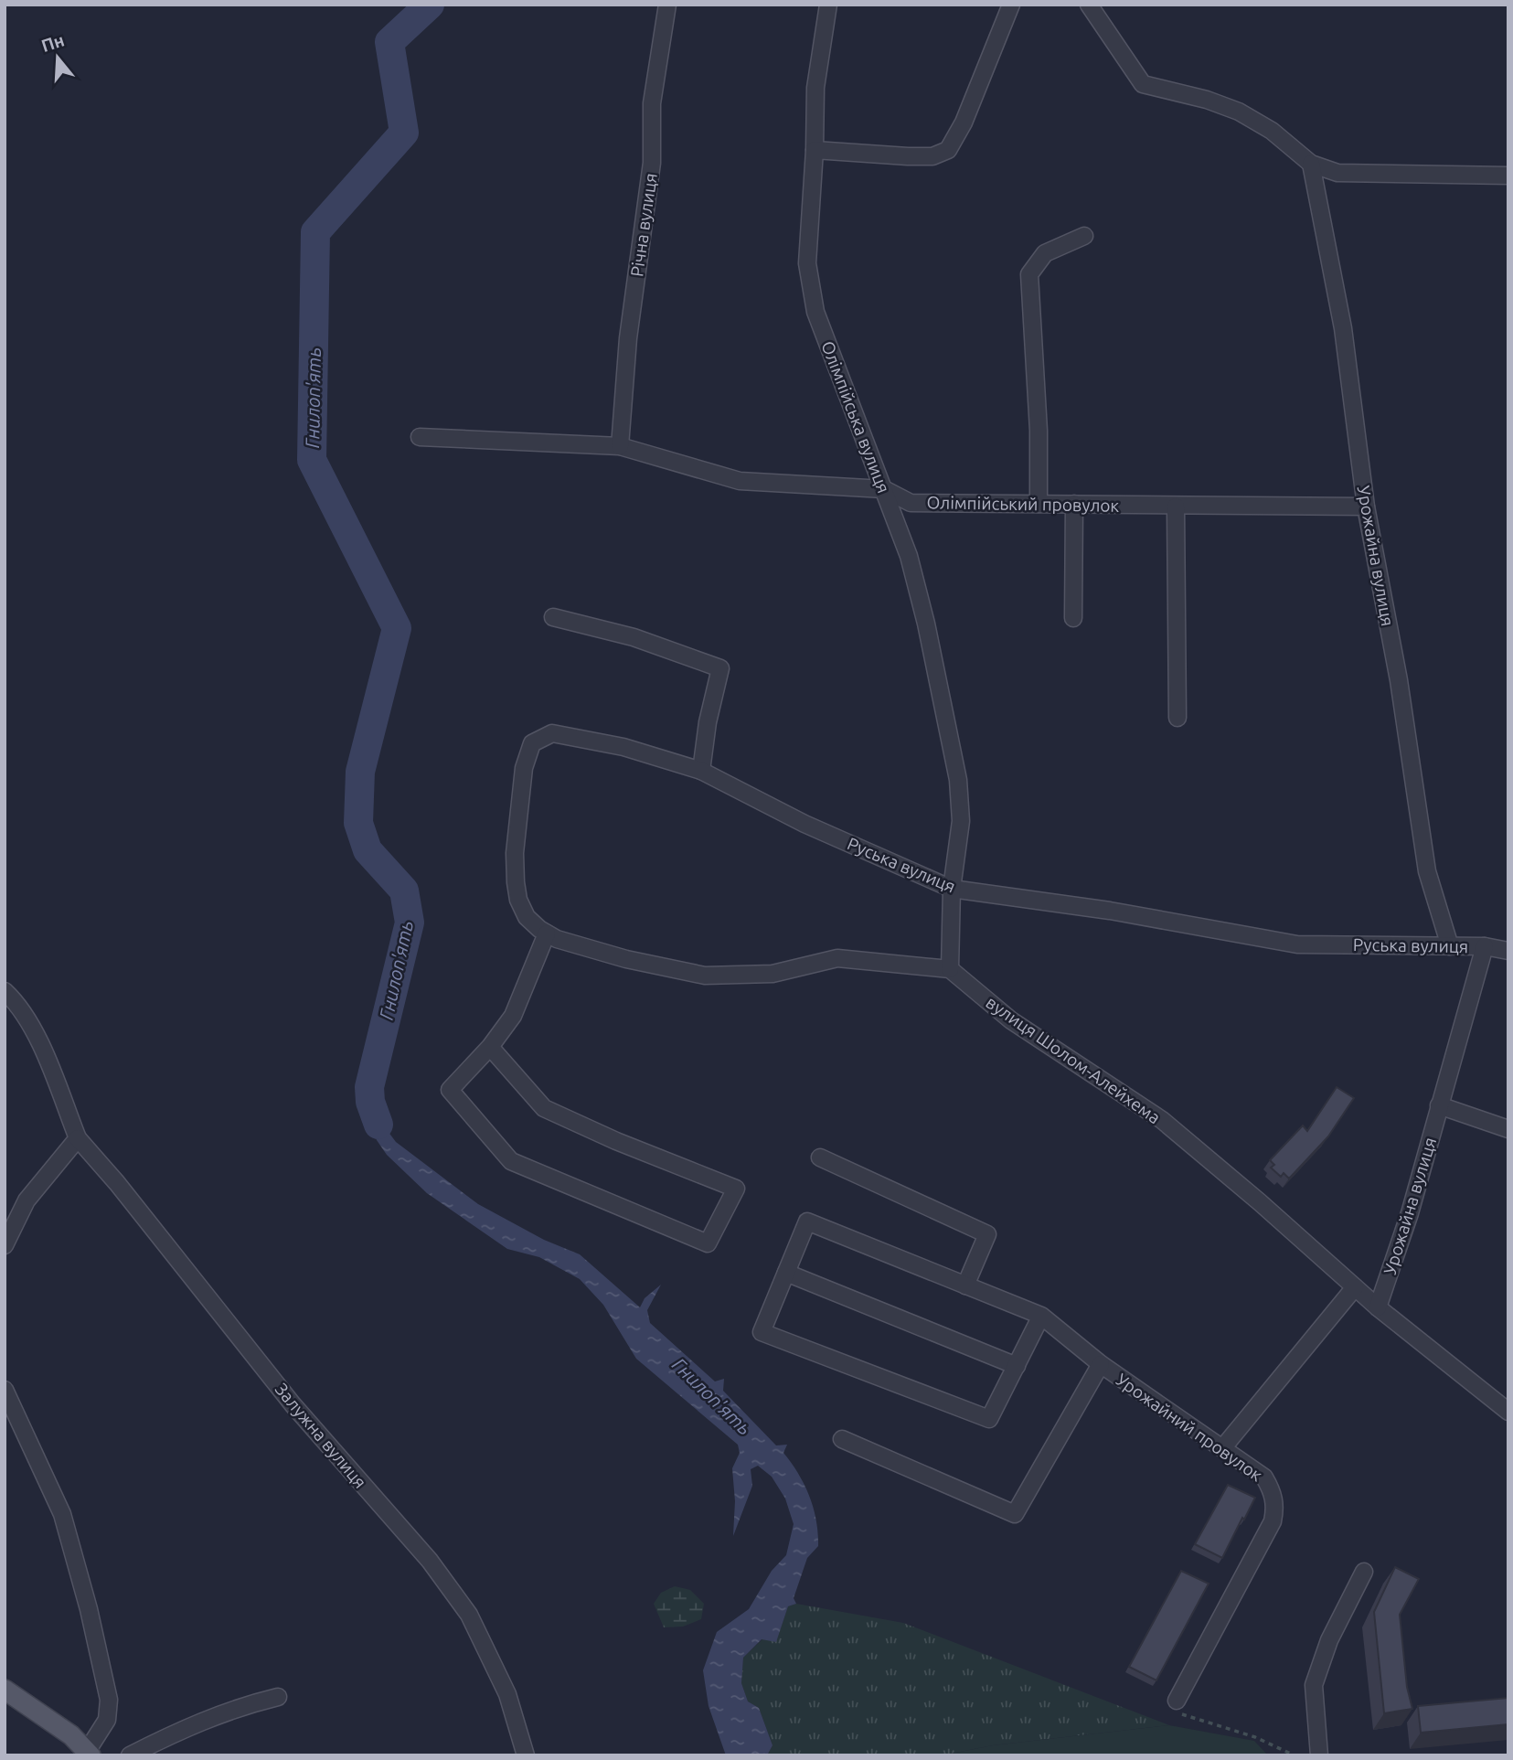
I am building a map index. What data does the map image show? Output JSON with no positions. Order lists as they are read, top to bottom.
{
  "streets": {
    "street": [
      "Річна вулиця",
      "Олімпійська вулиця",
      "Олімпійський провулок",
      "Урожайна вулиця",
      "Руська вулиця",
      "вулиця Шолом-Алейхема",
      "Урожайний провулок",
      "Залужна вулиця"
    ]
  },
  "crossings": [
    ["Річна вулиця", "Олімпійський провулок"],
    ["Олімпійська вулиця", "Олімпійський провулок"],
    ["Олімпійська вулиця", "Руська вулиця"],
    ["Олімпійська вулиця", "вулиця Шолом-Алейхема"],
    ["Олімпійський провулок", "Урожайна вулиця"],
    ["Урожайна вулиця", "Руська вулиця"],
    ["Урожайна вулиця", "вулиця Шолом-Алейхема"]
  ],
  "water": ["Гнилоп'ять"],
  "north": "top"
}
